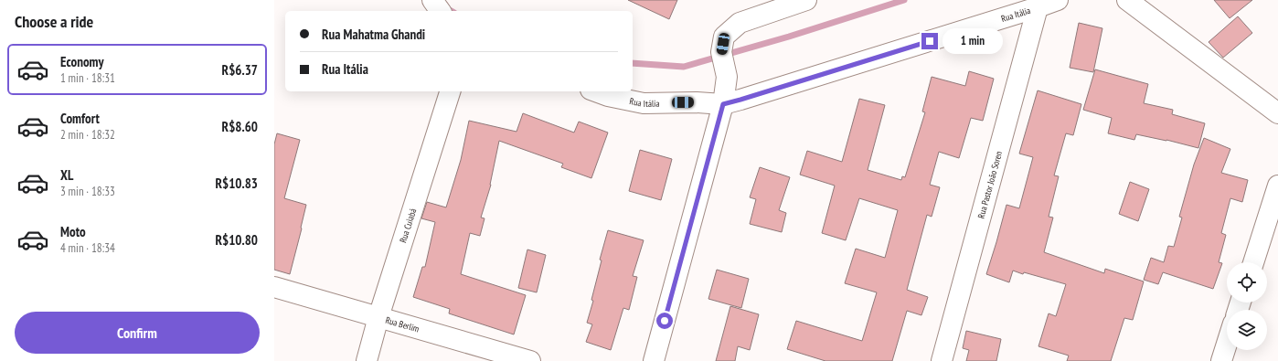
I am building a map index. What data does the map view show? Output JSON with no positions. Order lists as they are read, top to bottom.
{
  "streets": {
    "street": [
      "Rua Itália",
      "Rua Pastor João Soren",
      "Rua Cuiabá",
      "Rua Berlim"
    ]
  },
  "crossings": [
    ["Rua Itália", "Rua Pastor João Soren"],
    ["Rua Cuiabá", "Rua Berlim"]
  ],
  "page": {
    "heading": "Choose a ride",
    "banner": ["Rua Mahatma Ghandi", "Rua Itália"],
    "bubble": "1 min",
    "list": [
      {
        "name": "Economy",
        "note": "1 min · 18:31",
        "value": "R$6.37"
      },
      {
        "name": "Comfort",
        "note": "2 min · 18:32",
        "value": "R$8.60"
      },
      {
        "name": "XL",
        "note": "3 min · 18:33",
        "value": "R$10.83"
      },
      {
        "name": "Moto",
        "note": "4 min · 18:34",
        "value": "R$10.80"
      }
    ],
    "buttons": "Confirm"
  }
}
